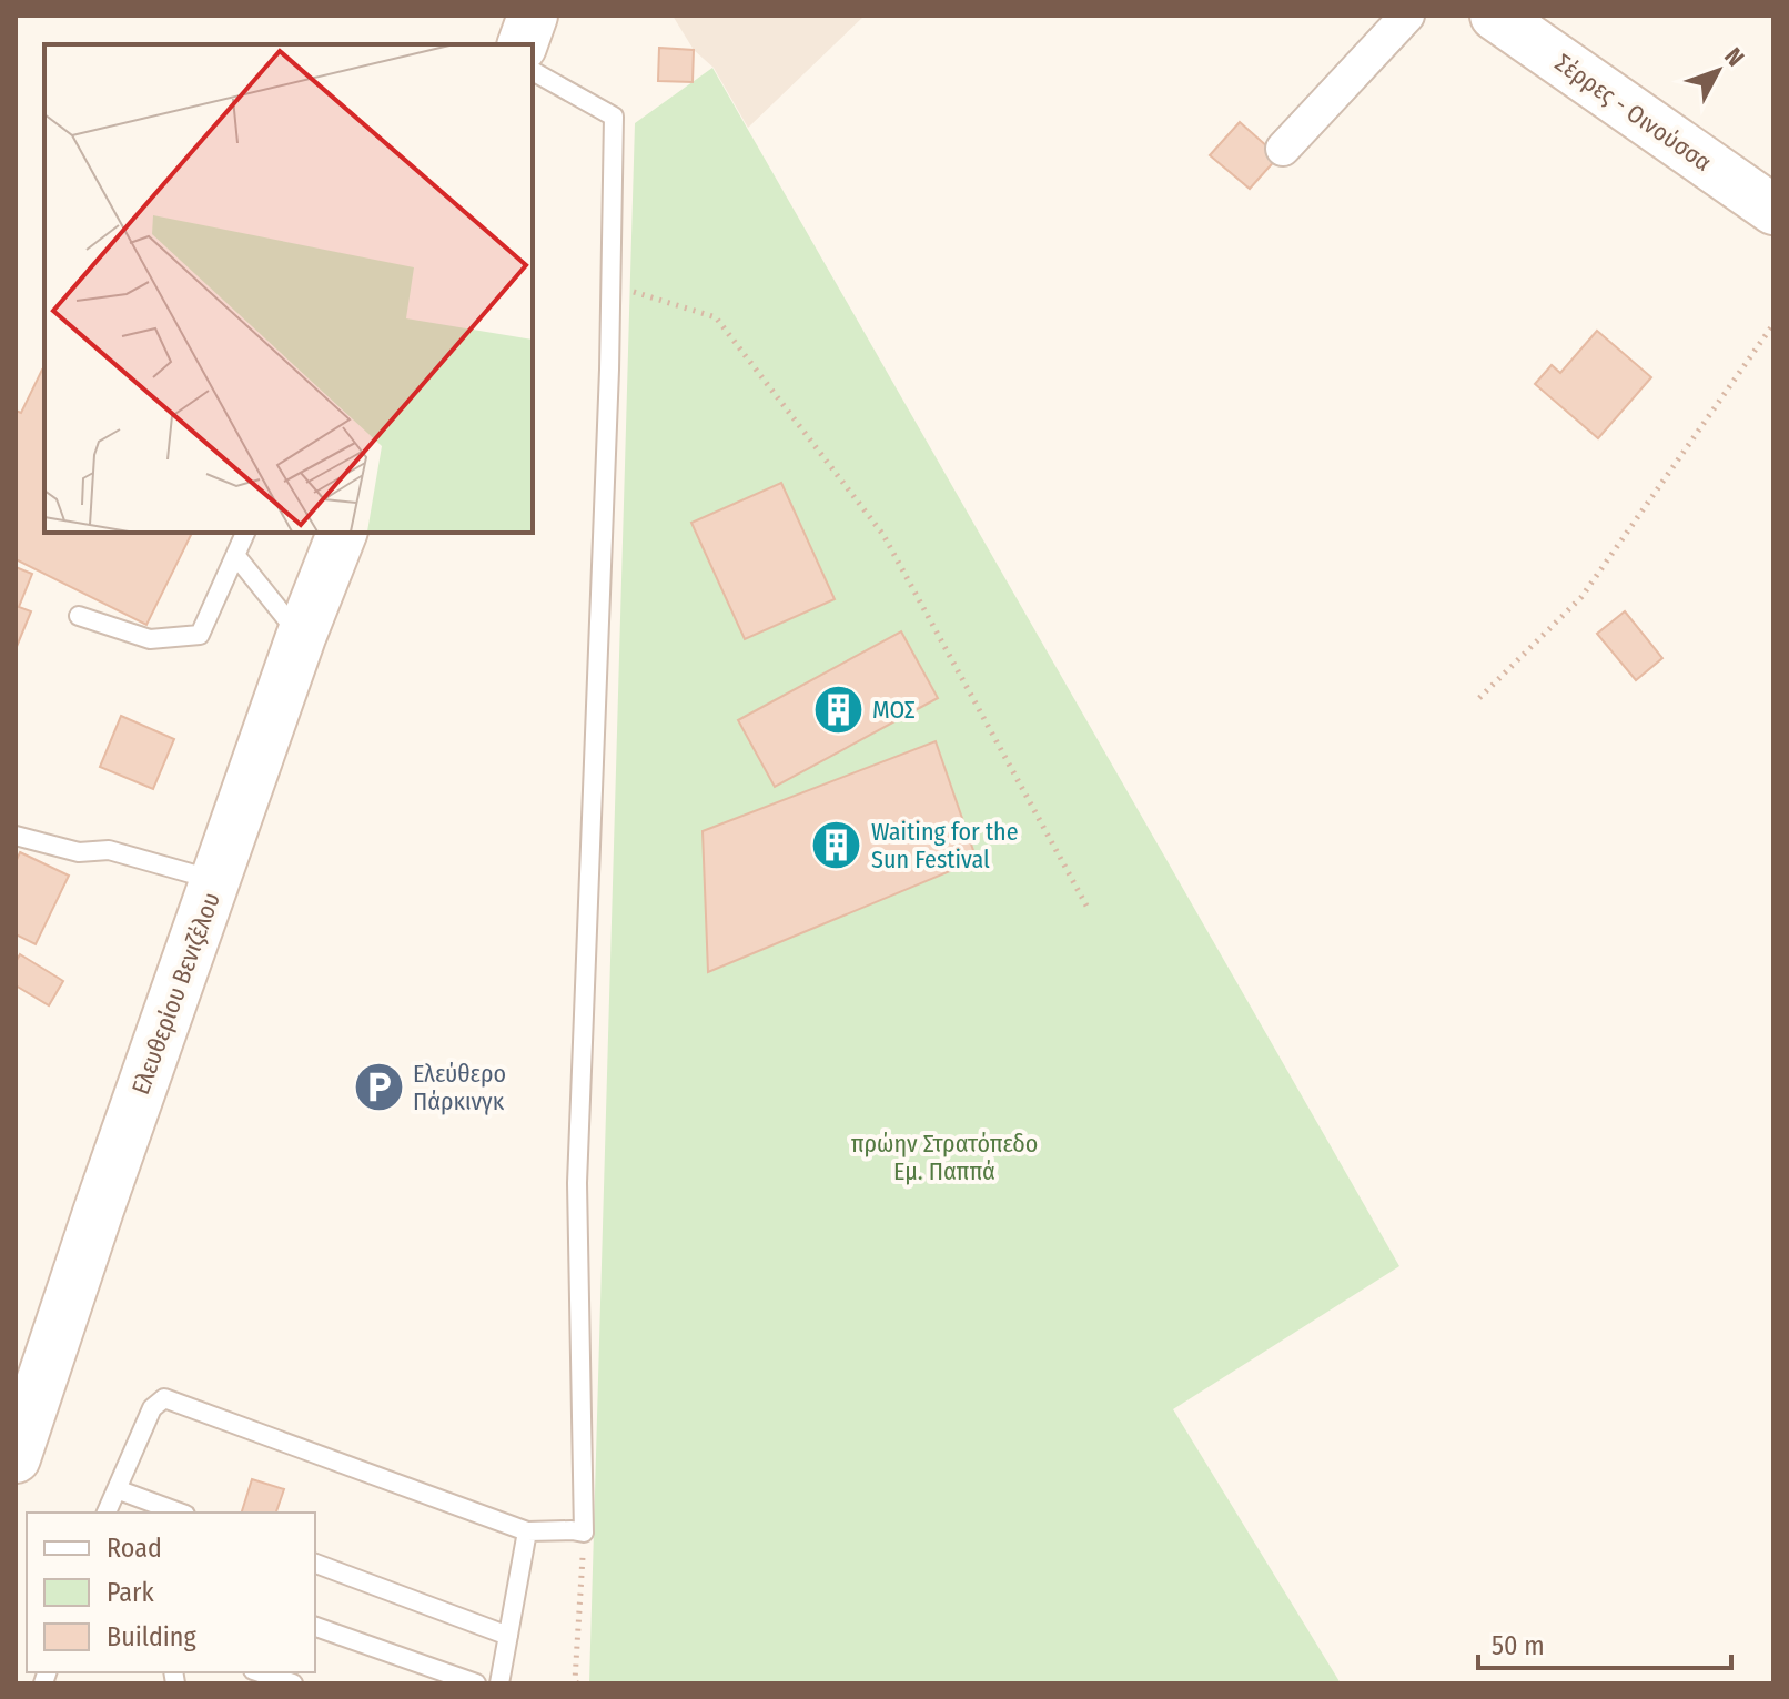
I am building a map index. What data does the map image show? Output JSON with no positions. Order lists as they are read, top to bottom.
{
  "streets": {
    "main road": ["Σέρρες - Οινούσσα", "Ελευθερίου Βενιζέλου"]
  },
  "parks": ["πρώην Στρατόπεδο Εμ. Παππά"],
  "places": {
    "building": ["ΜΟΣ", "Waiting for the Sun Festival"],
    "parking": ["Ελεύθερο Πάρκινγκ"]
  },
  "legend": ["Road", "Park", "Building"],
  "scale_bar": "50 m",
  "north": "top right"
}
